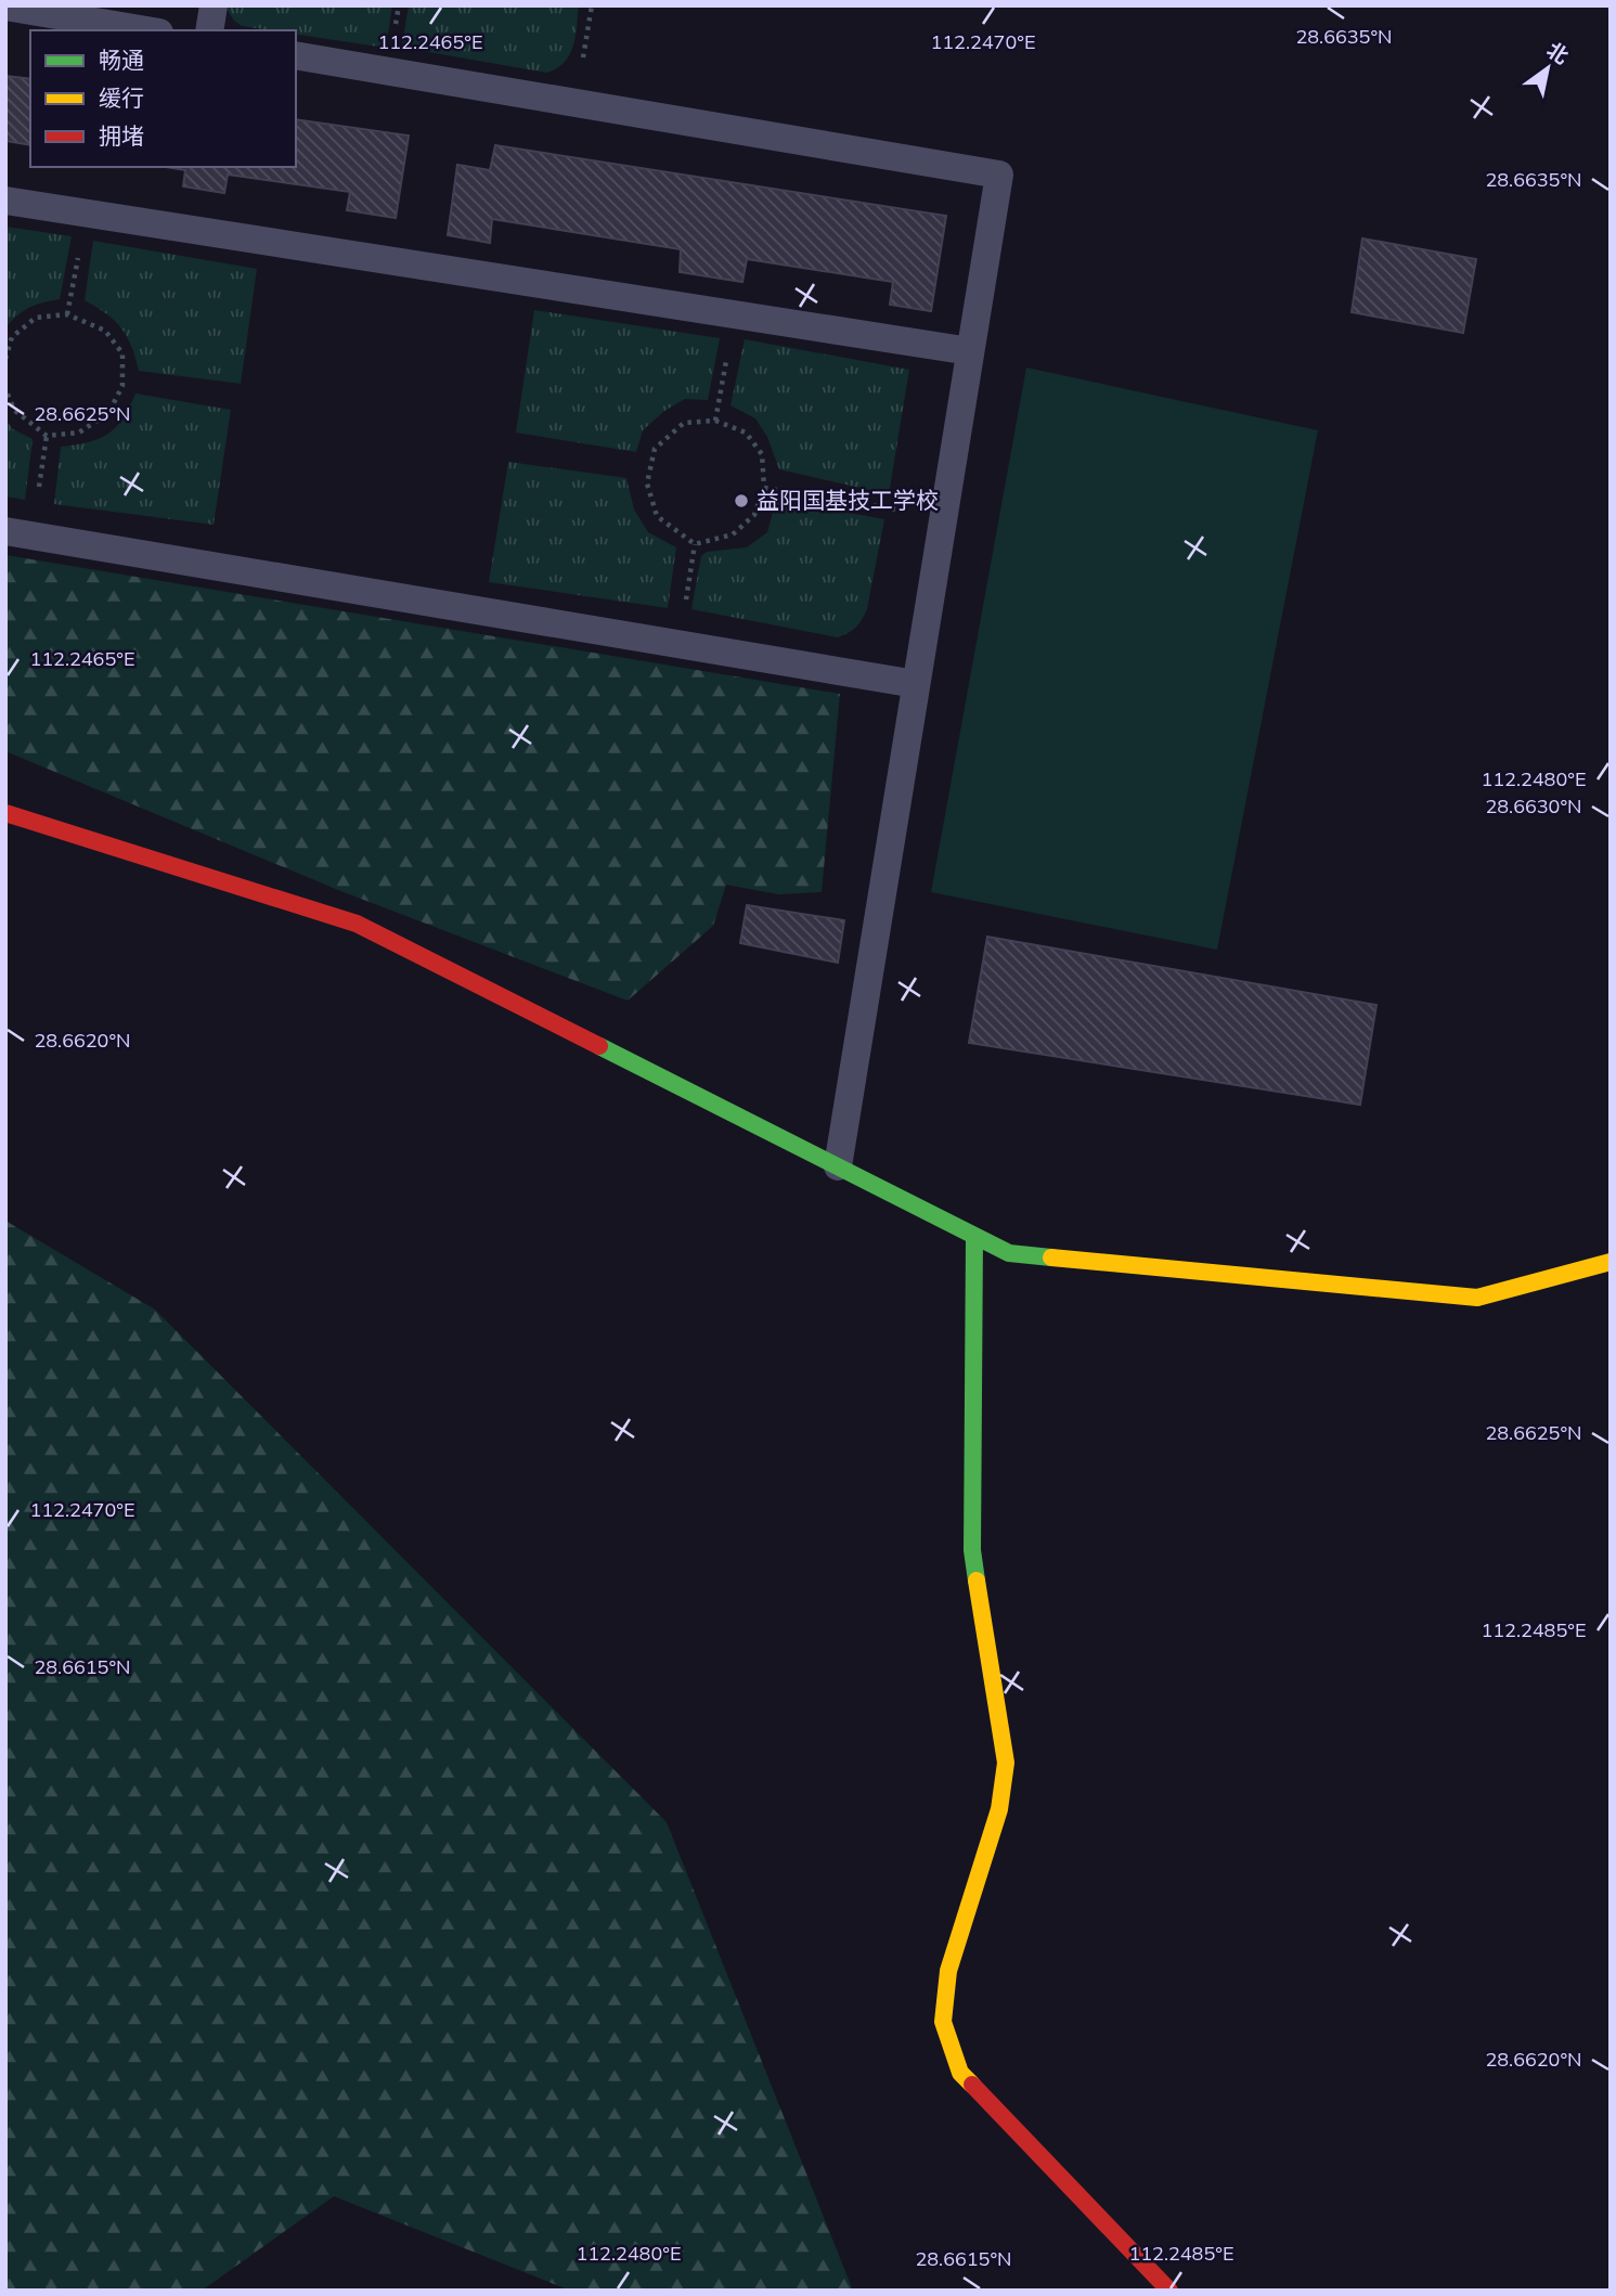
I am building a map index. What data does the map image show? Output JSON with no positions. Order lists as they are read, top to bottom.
{
  "places": ["益阳国基技工学校"],
  "legend": ["畅通", "缓行", "拥堵"],
  "north": "top right",
  "coordinates": [
    "28.6635°N",
    "112.2465°E",
    "112.2470°E",
    "28.6625°N",
    "112.2480°E",
    "28.6630°N",
    "28.6620°N",
    "112.2485°E",
    "28.6615°N"
  ]
}
